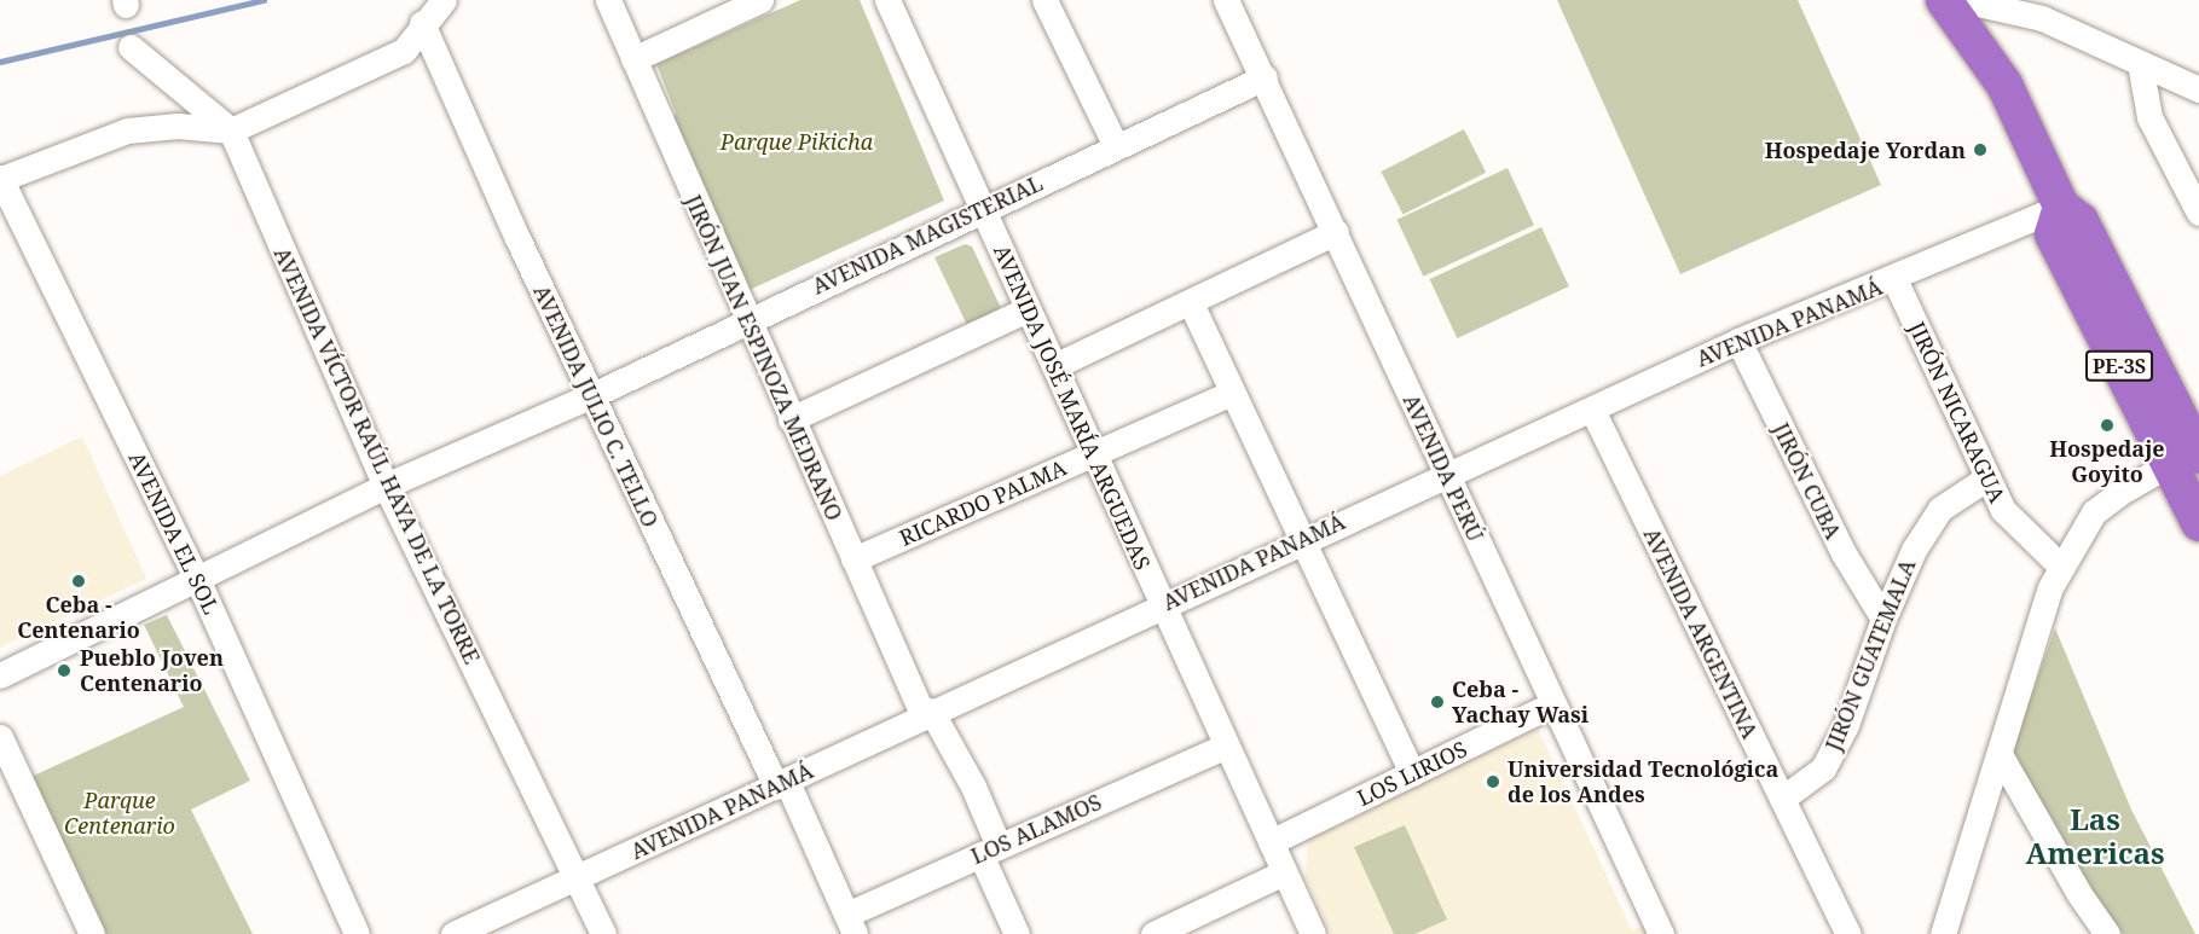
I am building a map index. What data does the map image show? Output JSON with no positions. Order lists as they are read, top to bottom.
{
  "streets": {
    "highway": ["PE-3S"],
    "street": [
      "AVENIDA MAGISTERIAL",
      "AVENIDA PANAMÁ",
      "JIRÓN JUAN ESPINOZA MEDRANO",
      "AVENIDA JULIO C. TELLO",
      "AVENIDA JOSÉ MARÍA ARGUEDAS",
      "JIRÓN NICARAGUA",
      "AVENIDA VÍCTOR RAÚL HAYA DE LA TORRE",
      "AVENIDA PERÚ",
      "JIRÓN CUBA",
      "RICARDO PALMA",
      "AVENIDA EL SOL",
      "AVENIDA ARGENTINA",
      "JIRÓN GUATEMALA",
      "LOS LIRIOS",
      "LOS ALAMOS"
    ]
  },
  "crossings": [
    ["AVENIDA MAGISTERIAL", "JIRÓN JUAN ESPINOZA MEDRANO"],
    ["AVENIDA MAGISTERIAL", "AVENIDA JULIO C. TELLO"],
    ["AVENIDA MAGISTERIAL", "AVENIDA JOSÉ MARÍA ARGUEDAS"],
    ["AVENIDA MAGISTERIAL", "AVENIDA VÍCTOR RAÚL HAYA DE LA TORRE"],
    ["AVENIDA MAGISTERIAL", "AVENIDA PERÚ"],
    ["AVENIDA MAGISTERIAL", "AVENIDA EL SOL"],
    ["AVENIDA PANAMÁ", "JIRÓN JUAN ESPINOZA MEDRANO"],
    ["AVENIDA PANAMÁ", "PE-3S"],
    ["AVENIDA PANAMÁ", "AVENIDA JULIO C. TELLO"],
    ["AVENIDA PANAMÁ", "AVENIDA JOSÉ MARÍA ARGUEDAS"],
    ["AVENIDA PANAMÁ", "JIRÓN NICARAGUA"],
    ["AVENIDA PANAMÁ", "AVENIDA VÍCTOR RAÚL HAYA DE LA TORRE"],
    ["AVENIDA PANAMÁ", "AVENIDA PERÚ"],
    ["AVENIDA PANAMÁ", "JIRÓN CUBA"],
    ["AVENIDA PANAMÁ", "AVENIDA ARGENTINA"],
    ["JIRÓN JUAN ESPINOZA MEDRANO", "RICARDO PALMA"],
    ["JIRÓN JUAN ESPINOZA MEDRANO", "LOS ALAMOS"],
    ["AVENIDA JULIO C. TELLO", "LOS ALAMOS"],
    ["AVENIDA JOSÉ MARÍA ARGUEDAS", "RICARDO PALMA"],
    ["AVENIDA JOSÉ MARÍA ARGUEDAS", "LOS LIRIOS"],
    ["AVENIDA JOSÉ MARÍA ARGUEDAS", "LOS ALAMOS"],
    ["JIRÓN NICARAGUA", "JIRÓN GUATEMALA"],
    ["AVENIDA PERÚ", "LOS LIRIOS"],
    ["JIRÓN CUBA", "JIRÓN GUATEMALA"],
    ["AVENIDA ARGENTINA", "JIRÓN GUATEMALA"]
  ],
  "districts": ["Las Americas"],
  "parks": ["Parque Pikicha", "Parque Centenario"],
  "places": [
    "Hospedaje Yordan",
    "Hospedaje Goyito",
    "Ceba - Centenario",
    "Pueblo Joven Centenario",
    "Ceba - Yachay Wasi",
    "Universidad Tecnológica de los Andes"
  ]
}
